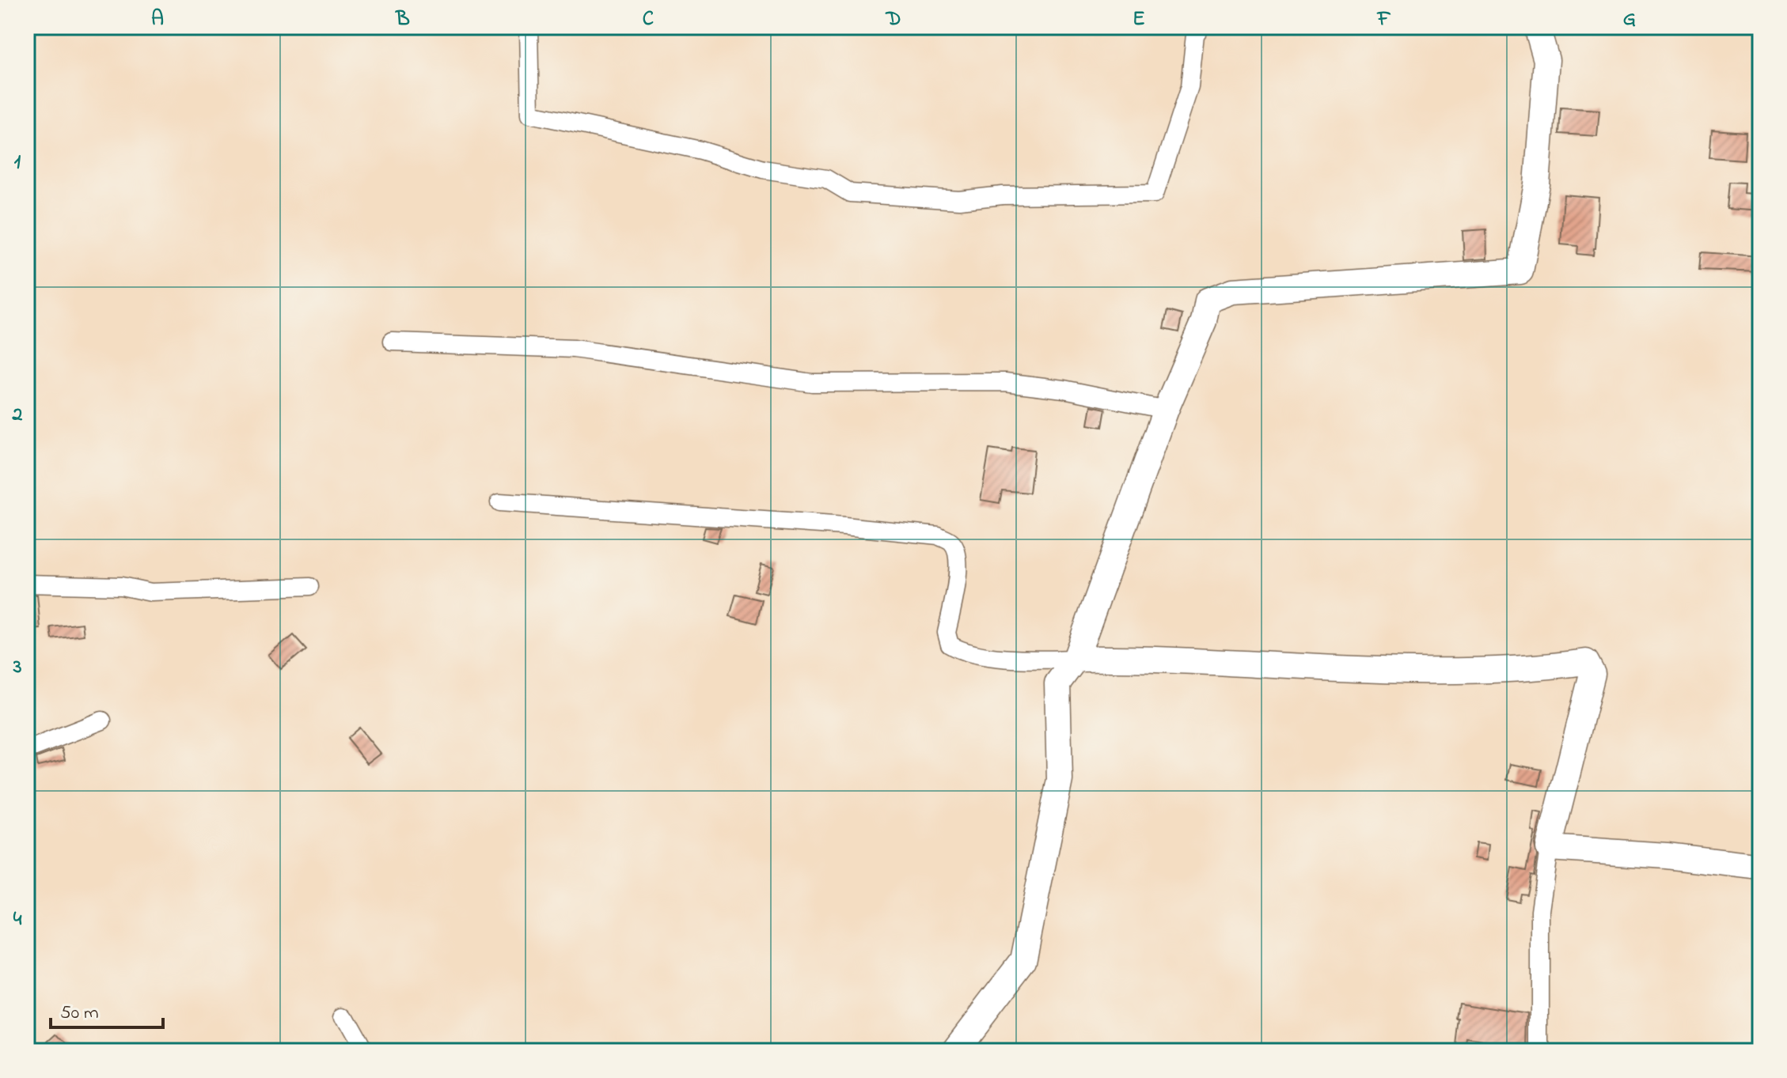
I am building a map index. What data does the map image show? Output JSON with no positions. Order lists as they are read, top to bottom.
{
  "scale_bar": "50 m",
  "grid": {
    "columns": [
      "A",
      "B",
      "C",
      "D",
      "E",
      "F",
      "G"
    ],
    "rows": [
      "1",
      "2",
      "3",
      "4"
    ]
  }
}
